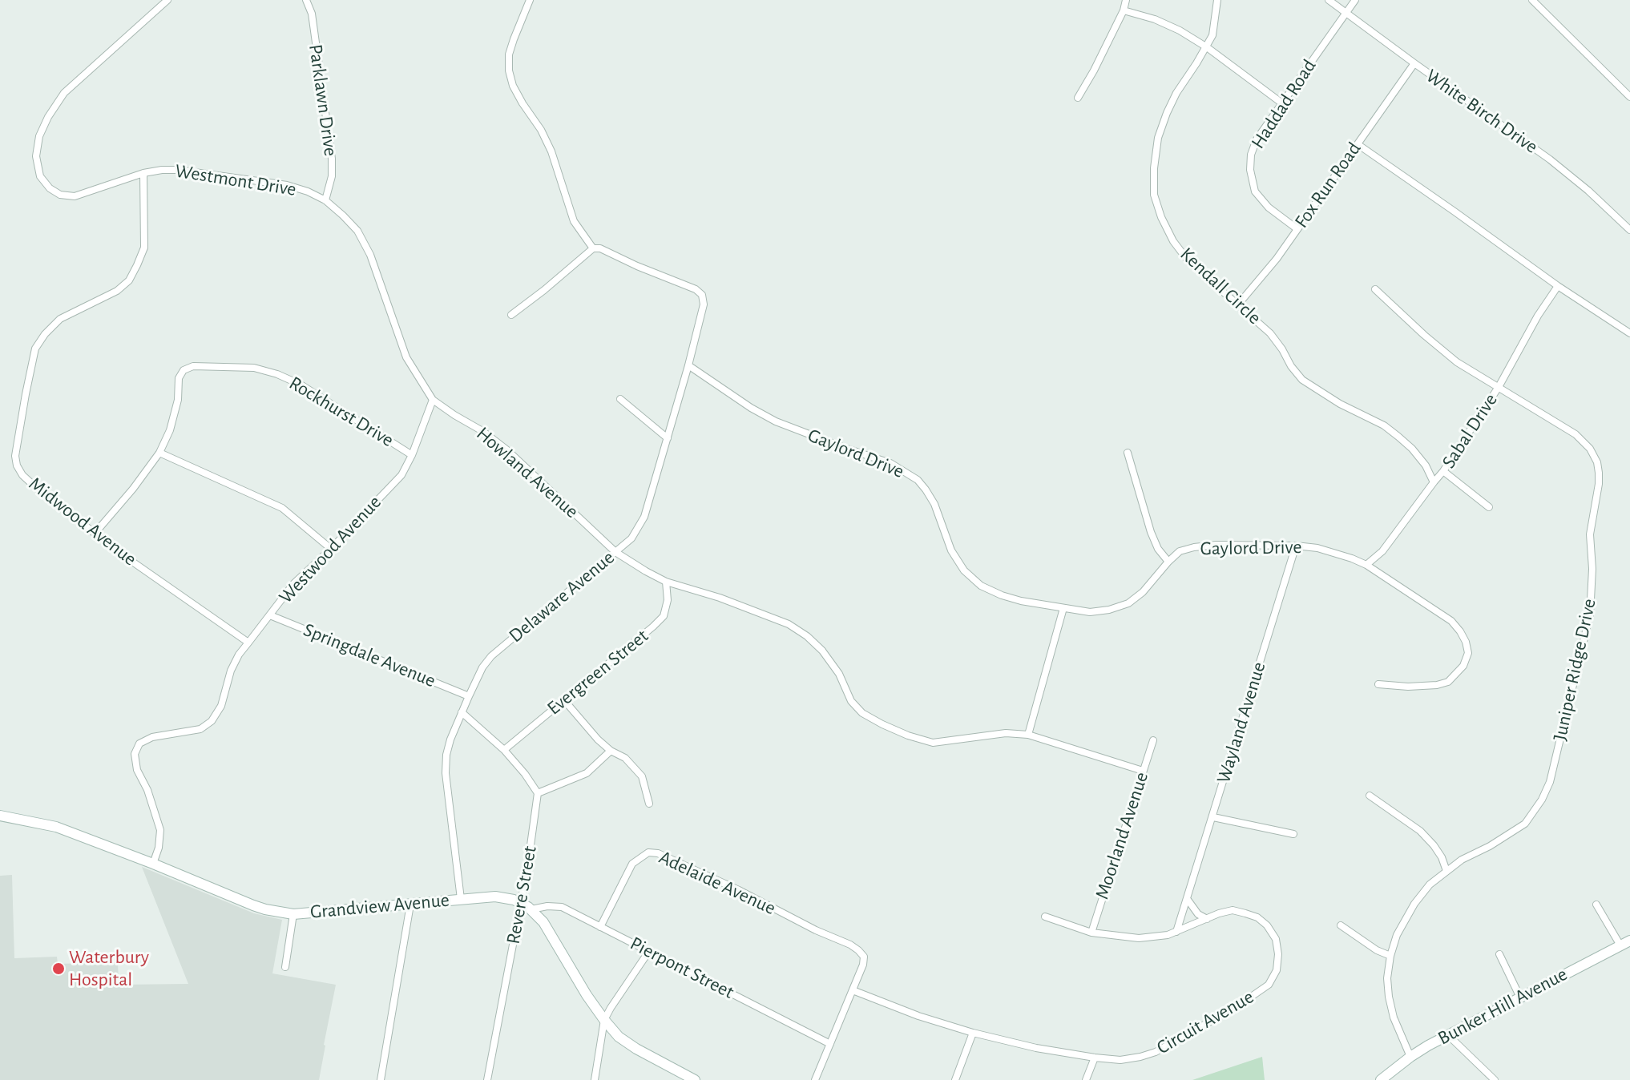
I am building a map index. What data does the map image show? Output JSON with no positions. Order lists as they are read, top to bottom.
{
  "streets": {
    "main road": ["Grandview Avenue", "Bunker Hill Avenue"],
    "street": [
      "Parklawn Drive",
      "Haddad Road",
      "White Birch Drive",
      "Westmont Drive",
      "Fox Run Road",
      "Kendall Circle",
      "Rockhurst Drive",
      "Sabal Drive",
      "Gaylord Drive",
      "Howland Avenue",
      "Midwood Avenue",
      "Westwood Avenue",
      "Delaware Avenue",
      "Springdale Avenue",
      "Juniper Ridge Drive",
      "Evergreen Street",
      "Wayland Avenue",
      "Moorland Avenue",
      "Adelaide Avenue",
      "Revere Street",
      "Pierpont Street",
      "Circuit Avenue"
    ]
  },
  "crossings": [
    ["Parklawn Drive", "Westmont Drive"],
    ["Haddad Road", "White Birch Drive"],
    ["Haddad Road", "Fox Run Road"],
    ["White Birch Drive", "Fox Run Road"],
    ["Westmont Drive", "Howland Avenue"],
    ["Westmont Drive", "Midwood Avenue"],
    ["Westmont Drive", "Westwood Avenue"],
    ["Fox Run Road", "Kendall Circle"],
    ["Kendall Circle", "Sabal Drive"],
    ["Rockhurst Drive", "Westwood Avenue"],
    ["Sabal Drive", "Gaylord Drive"],
    ["Sabal Drive", "Juniper Ridge Drive"],
    ["Gaylord Drive", "Delaware Avenue"],
    ["Gaylord Drive", "Wayland Avenue"],
    ["Howland Avenue", "Westwood Avenue"],
    ["Howland Avenue", "Delaware Avenue"],
    ["Howland Avenue", "Evergreen Street"],
    ["Howland Avenue", "Moorland Avenue"],
    ["Midwood Avenue", "Westwood Avenue"],
    ["Westwood Avenue", "Springdale Avenue"],
    ["Westwood Avenue", "Grandview Avenue"],
    ["Delaware Avenue", "Springdale Avenue"],
    ["Delaware Avenue", "Grandview Avenue"],
    ["Juniper Ridge Drive", "Bunker Hill Avenue"],
    ["Wayland Avenue", "Circuit Avenue"],
    ["Moorland Avenue", "Circuit Avenue"],
    ["Adelaide Avenue", "Pierpont Street"],
    ["Adelaide Avenue", "Circuit Avenue"],
    ["Revere Street", "Grandview Avenue"],
    ["Grandview Avenue", "Pierpont Street"]
  ],
  "places": ["Waterbury Hospital"]
}
